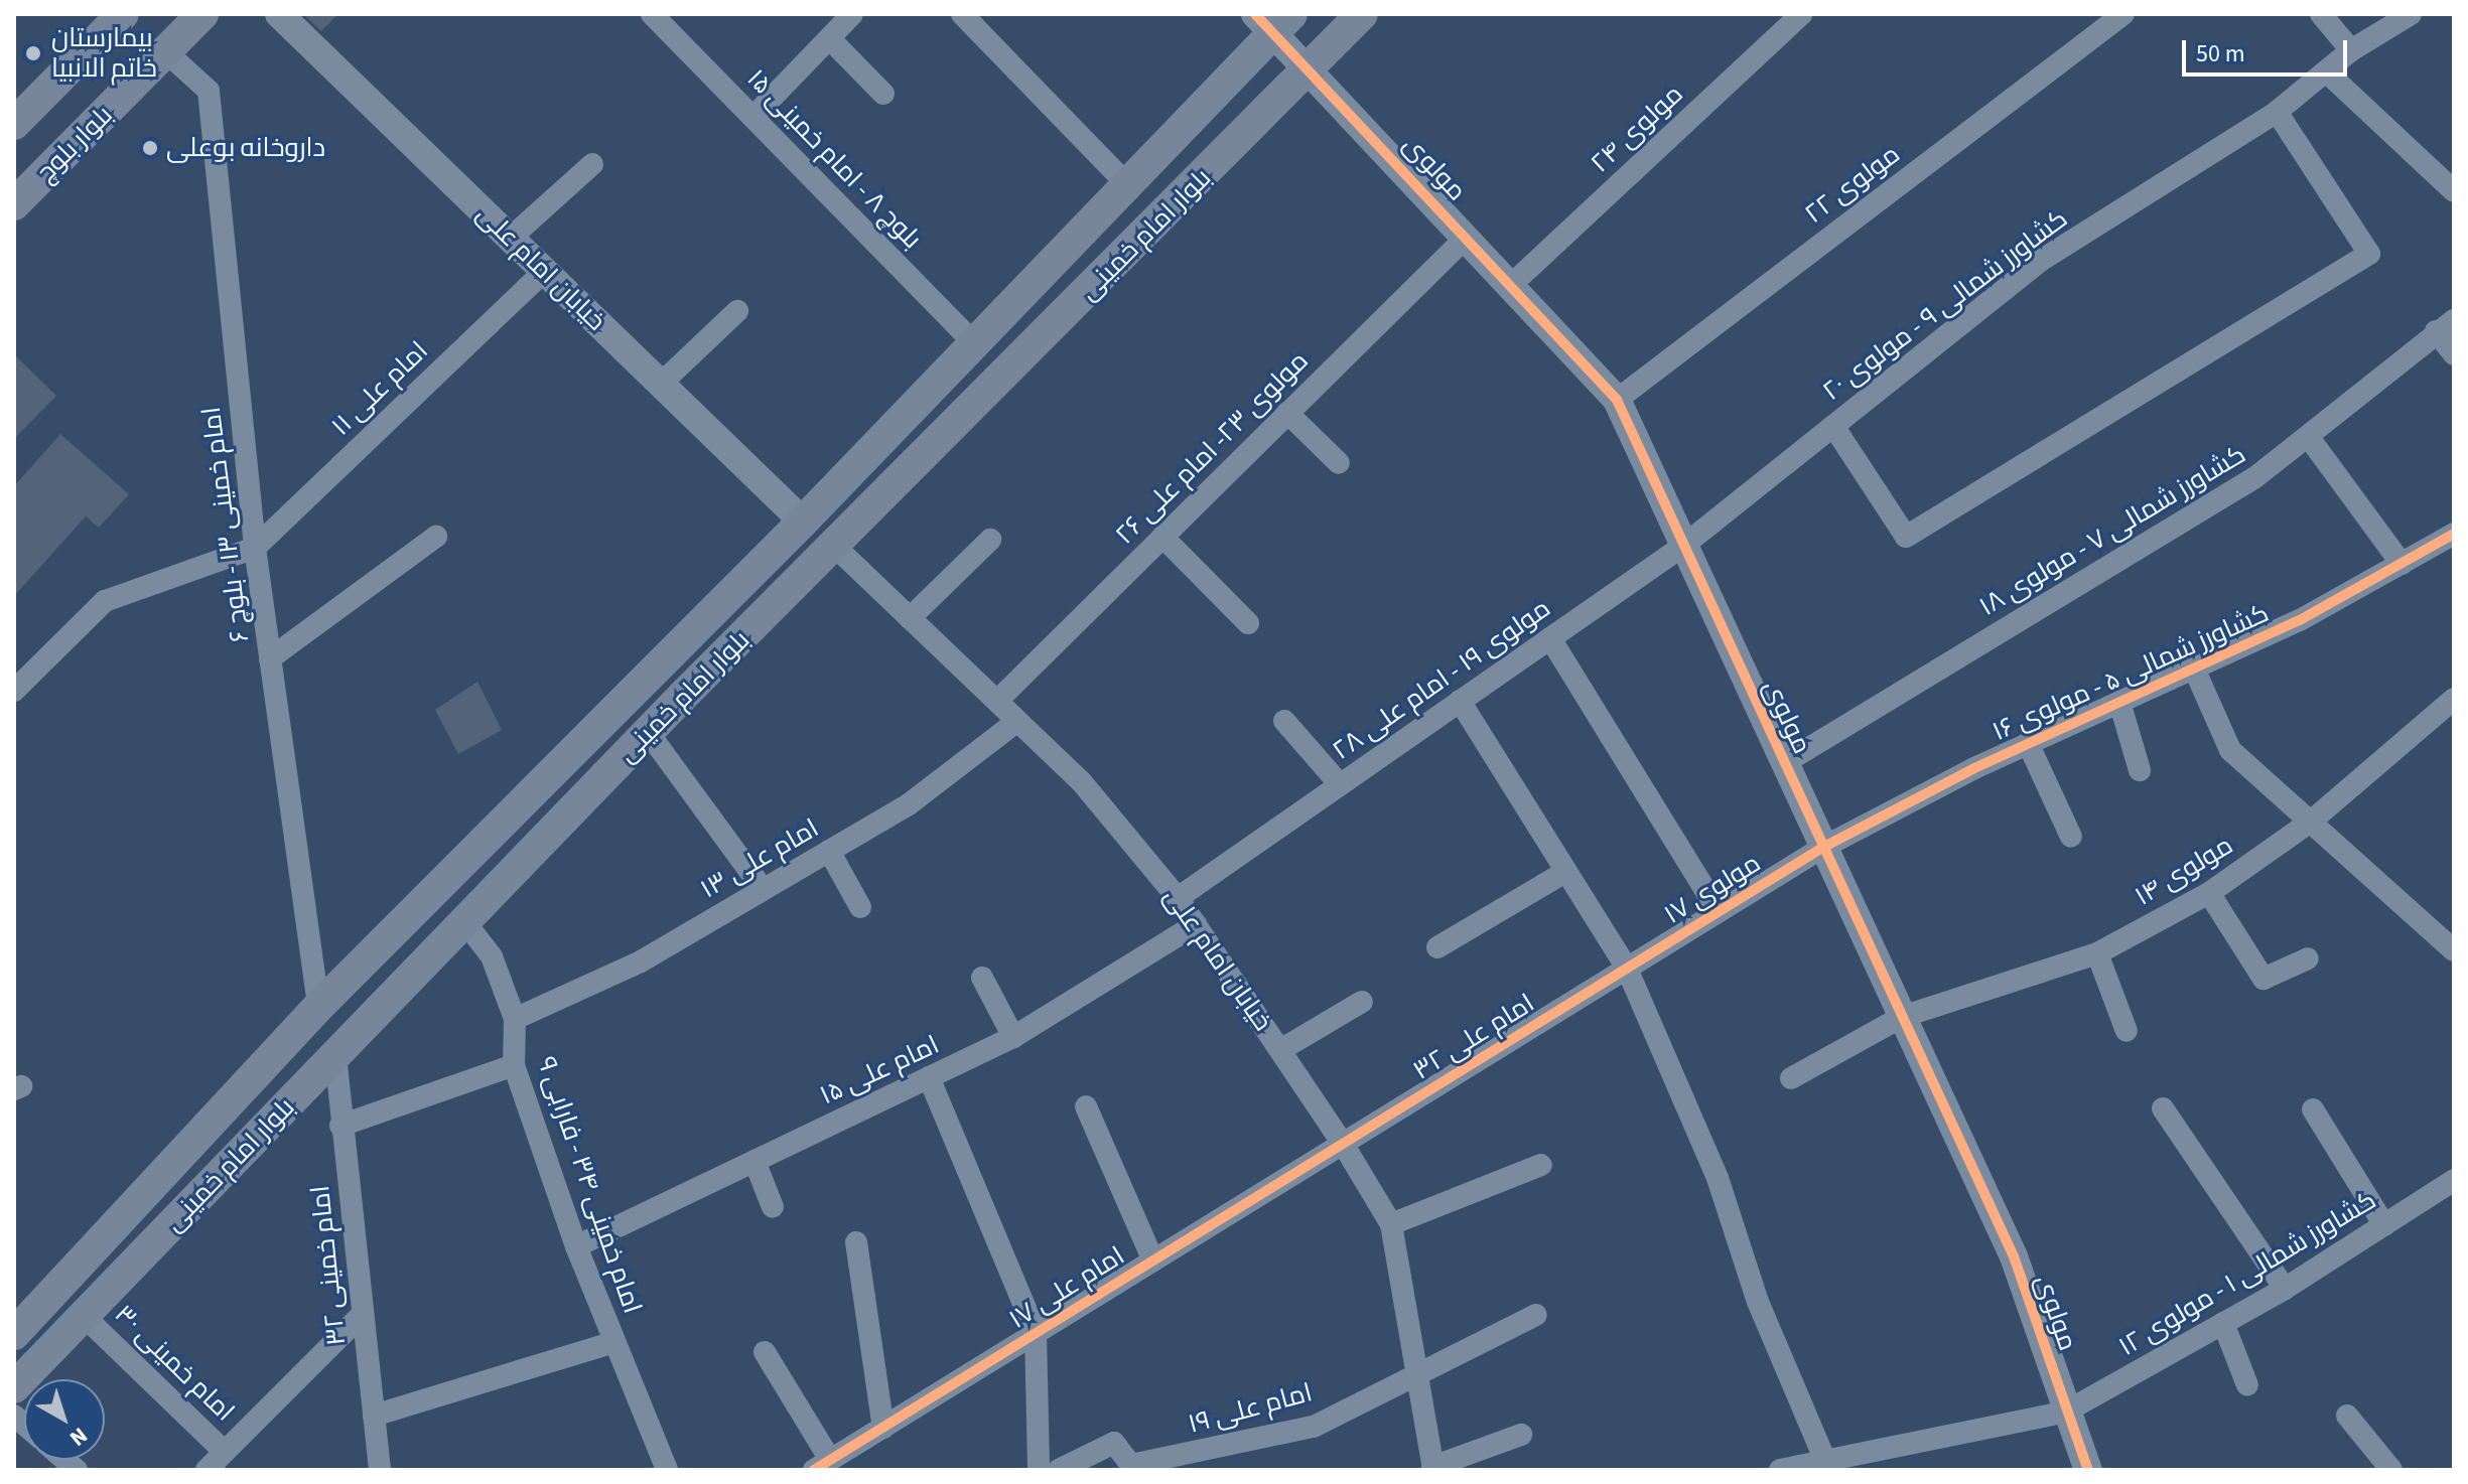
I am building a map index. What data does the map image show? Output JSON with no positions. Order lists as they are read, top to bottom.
{
  "streets": {
    "main road": ["بلوار بلوچ", "بلوار امام خمینی"],
    "street": [
      "مولوی ۲۴",
      "بلوچ ۸ - امام خمینی ۱۵",
      "مولوی",
      "مولوی ۲۲",
      "خیابان امام علی",
      "کشاورز شمالی ۹ - مولوی ۲۰",
      "امام علی ۱۱",
      "مولوی ۲۳- امام علی ۲۶",
      "امام خمینی ۱۳ - بلوچ ۶",
      "کشاورز شمالی ۷ - مولوی ۱۸",
      "کشاورز شمالی ۵ - مولوی ۱۶",
      "مولوی ۱۹ - امام علی ۲۸",
      "امام علی ۱۳",
      "مولوی ۱۴",
      "مولوی ۱۷",
      "امام علی ۳۲",
      "امام علی ۱۵",
      "امام خمینی ۳۴ - فارابی ۹",
      "امام خمینی ۳۲",
      "کشاورز شمالی ۱ - مولوی ۱۲",
      "امام علی ۱۷",
      "امام خمینی ۳۰",
      "امام علی ۱۹"
    ]
  },
  "crossings": [
    ["مولوی ۲۴", "مولوی"],
    ["بلوار بلوچ", "امام خمینی ۱۳ - بلوچ ۶"],
    ["بلوچ ۸ - امام خمینی ۱۵", "بلوار امام خمینی"],
    ["مولوی", "مولوی ۲۲"],
    ["مولوی", "بلوار امام خمینی"],
    ["مولوی", "کشاورز شمالی ۹ - مولوی ۲۰"],
    ["مولوی", "مولوی ۲۳- امام علی ۲۶"],
    ["مولوی", "کشاورز شمالی ۷ - مولوی ۱۸"],
    ["مولوی", "کشاورز شمالی ۵ - مولوی ۱۶"],
    ["مولوی", "مولوی ۱۹ - امام علی ۲۸"],
    ["مولوی", "مولوی ۱۴"],
    ["مولوی", "مولوی ۱۷"],
    ["مولوی", "کشاورز شمالی ۱ - مولوی ۱۲"],
    ["بلوار امام خمینی", "خیابان امام علی"],
    ["بلوار امام خمینی", "امام خمینی ۱۳ - بلوچ ۶"],
    ["بلوار امام خمینی", "امام خمینی ۳۴ - فارابی ۹"],
    ["بلوار امام خمینی", "امام خمینی ۳۲"],
    ["بلوار امام خمینی", "امام خمینی ۳۰"],
    ["خیابان امام علی", "امام علی ۱۱"],
    ["خیابان امام علی", "مولوی ۲۳- امام علی ۲۶"],
    ["خیابان امام علی", "مولوی ۱۹ - امام علی ۲۸"],
    ["خیابان امام علی", "امام علی ۱۳"],
    ["خیابان امام علی", "امام علی ۳۲"],
    ["خیابان امام علی", "امام علی ۱۵"],
    ["خیابان امام علی", "امام علی ۱۷"],
    ["خیابان امام علی", "امام علی ۱۹"],
    ["کشاورز شمالی ۹ - مولوی ۲۰", "مولوی ۱۹ - امام علی ۲۸"],
    ["امام علی ۱۱", "امام خمینی ۱۳ - بلوچ ۶"],
    ["کشاورز شمالی ۵ - مولوی ۱۶", "مولوی ۱۷"],
    ["امام علی ۱۳", "امام خمینی ۳۴ - فارابی ۹"],
    ["مولوی ۱۷", "امام علی ۳۲"],
    ["امام علی ۳۲", "امام علی ۱۷"],
    ["امام علی ۱۵", "امام خمینی ۳۴ - فارابی ۹"]
  ],
  "places": ["بیمارستان خاتم الانبیا", "داروخانه بوعلی"],
  "scale_bar": "50 m",
  "north": "bottom right"
}
